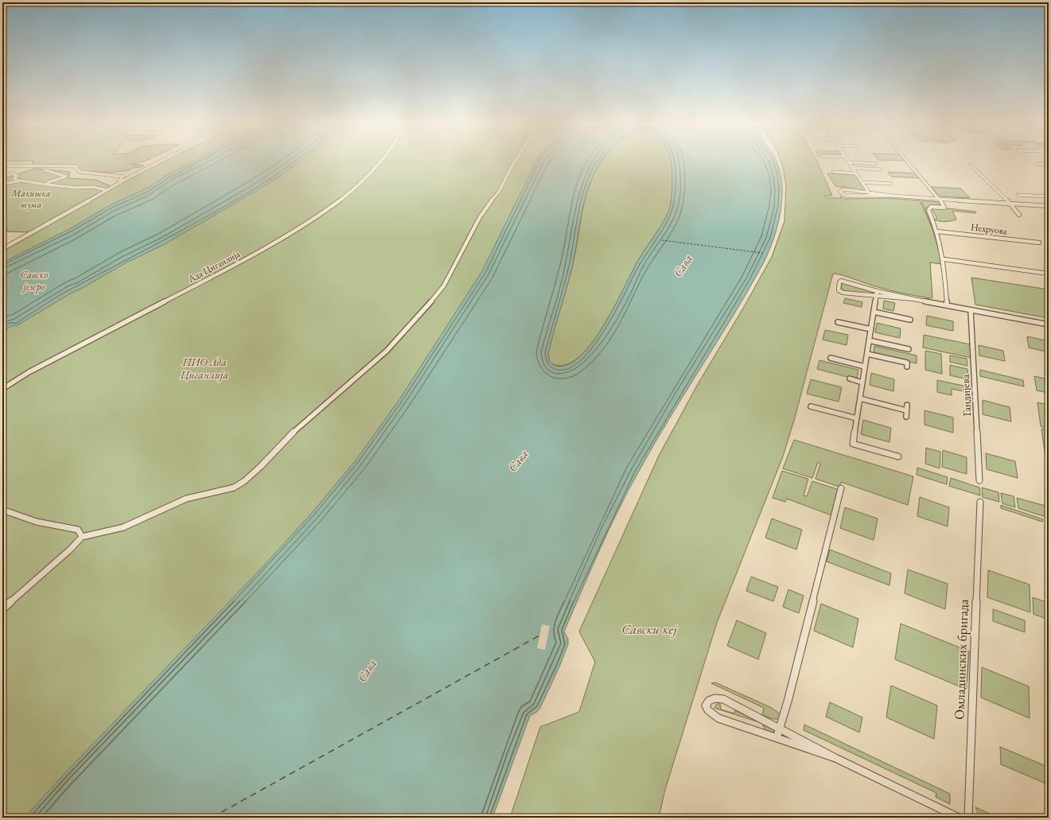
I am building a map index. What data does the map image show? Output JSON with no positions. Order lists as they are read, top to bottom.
{
  "streets": {
    "street": [
      "Нехруова",
      "Ада Циганлија",
      "Гандијева",
      "Омладинских бригада"
    ]
  },
  "water": ["Сава", "Савско језеро"],
  "parks": ["Макишка шума", "ПИО Ада Циганлија", "Савски кеј"]
}
